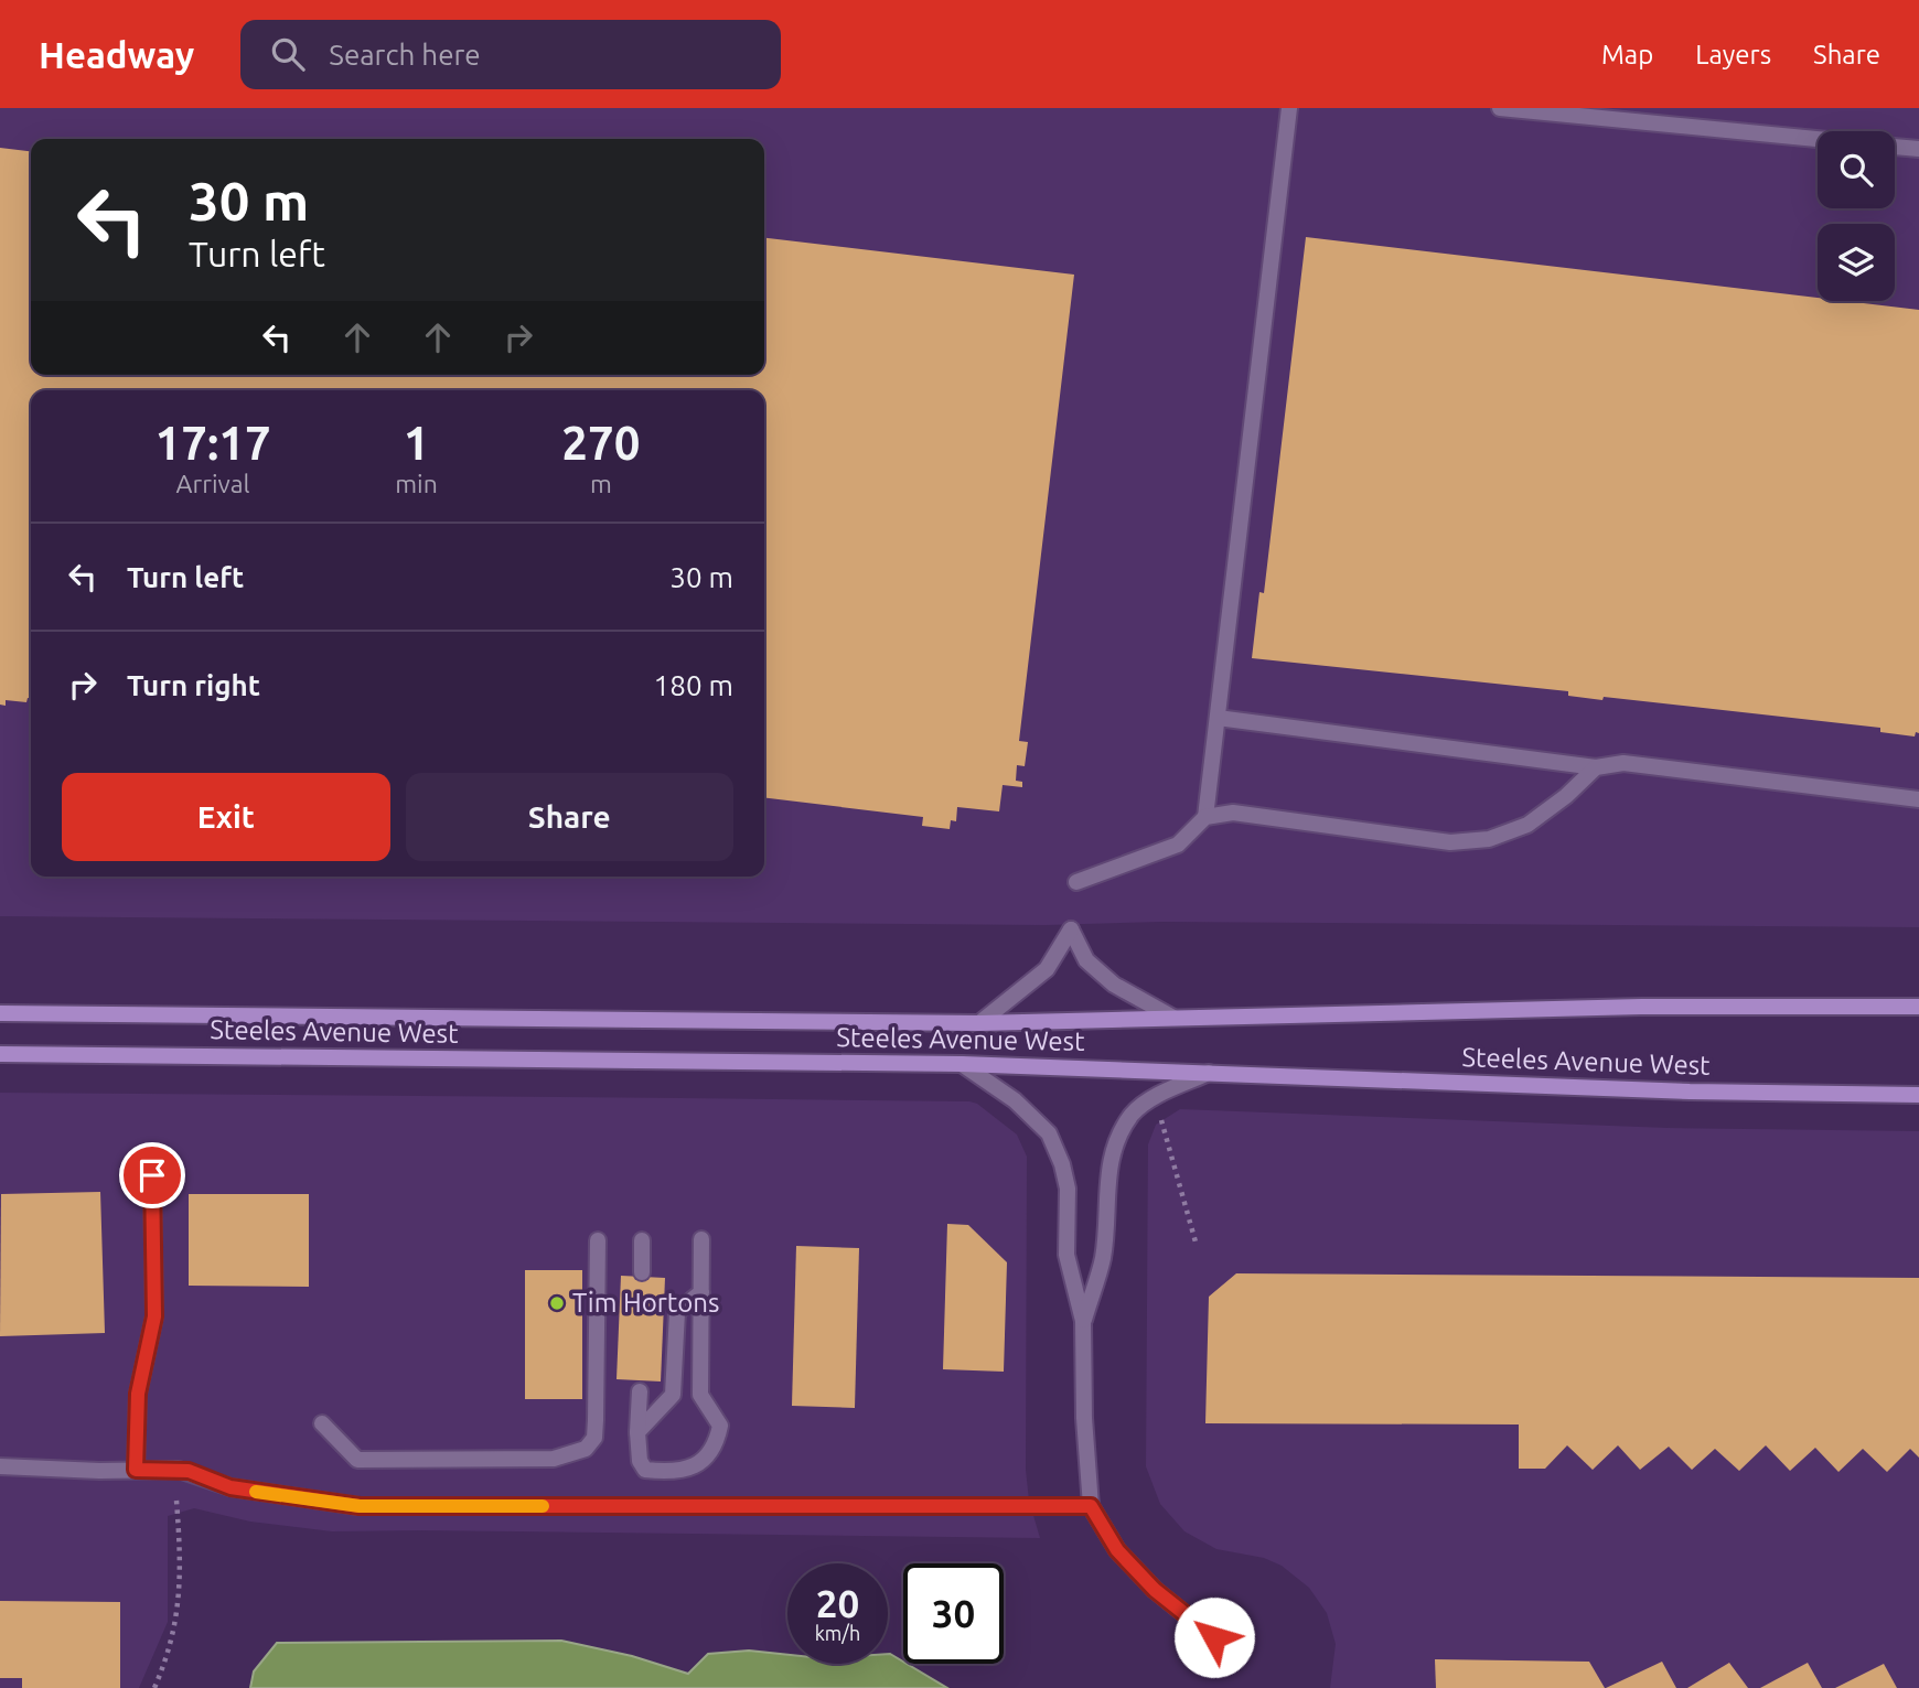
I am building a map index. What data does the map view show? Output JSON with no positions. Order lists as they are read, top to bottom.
{
  "streets": {
    "main road": ["Steeles Avenue West"]
  },
  "places": ["Tim Hortons"],
  "page": {
    "header": "Headway",
    "search": "Search here",
    "nav": ["Map", "Layers", "Share"],
    "turn": ["30 m", "Turn left"],
    "eta": [
      "17:17",
      "Arrival",
      "1",
      "min",
      "270",
      "m"
    ],
    "list": [
      {
        "name": "Turn left",
        "value": "30 m"
      },
      {
        "name": "Turn right",
        "value": "180 m"
      }
    ],
    "buttons": ["Exit", "Share"],
    "speed": "20 km/h",
    "limit": "30"
  }
}
